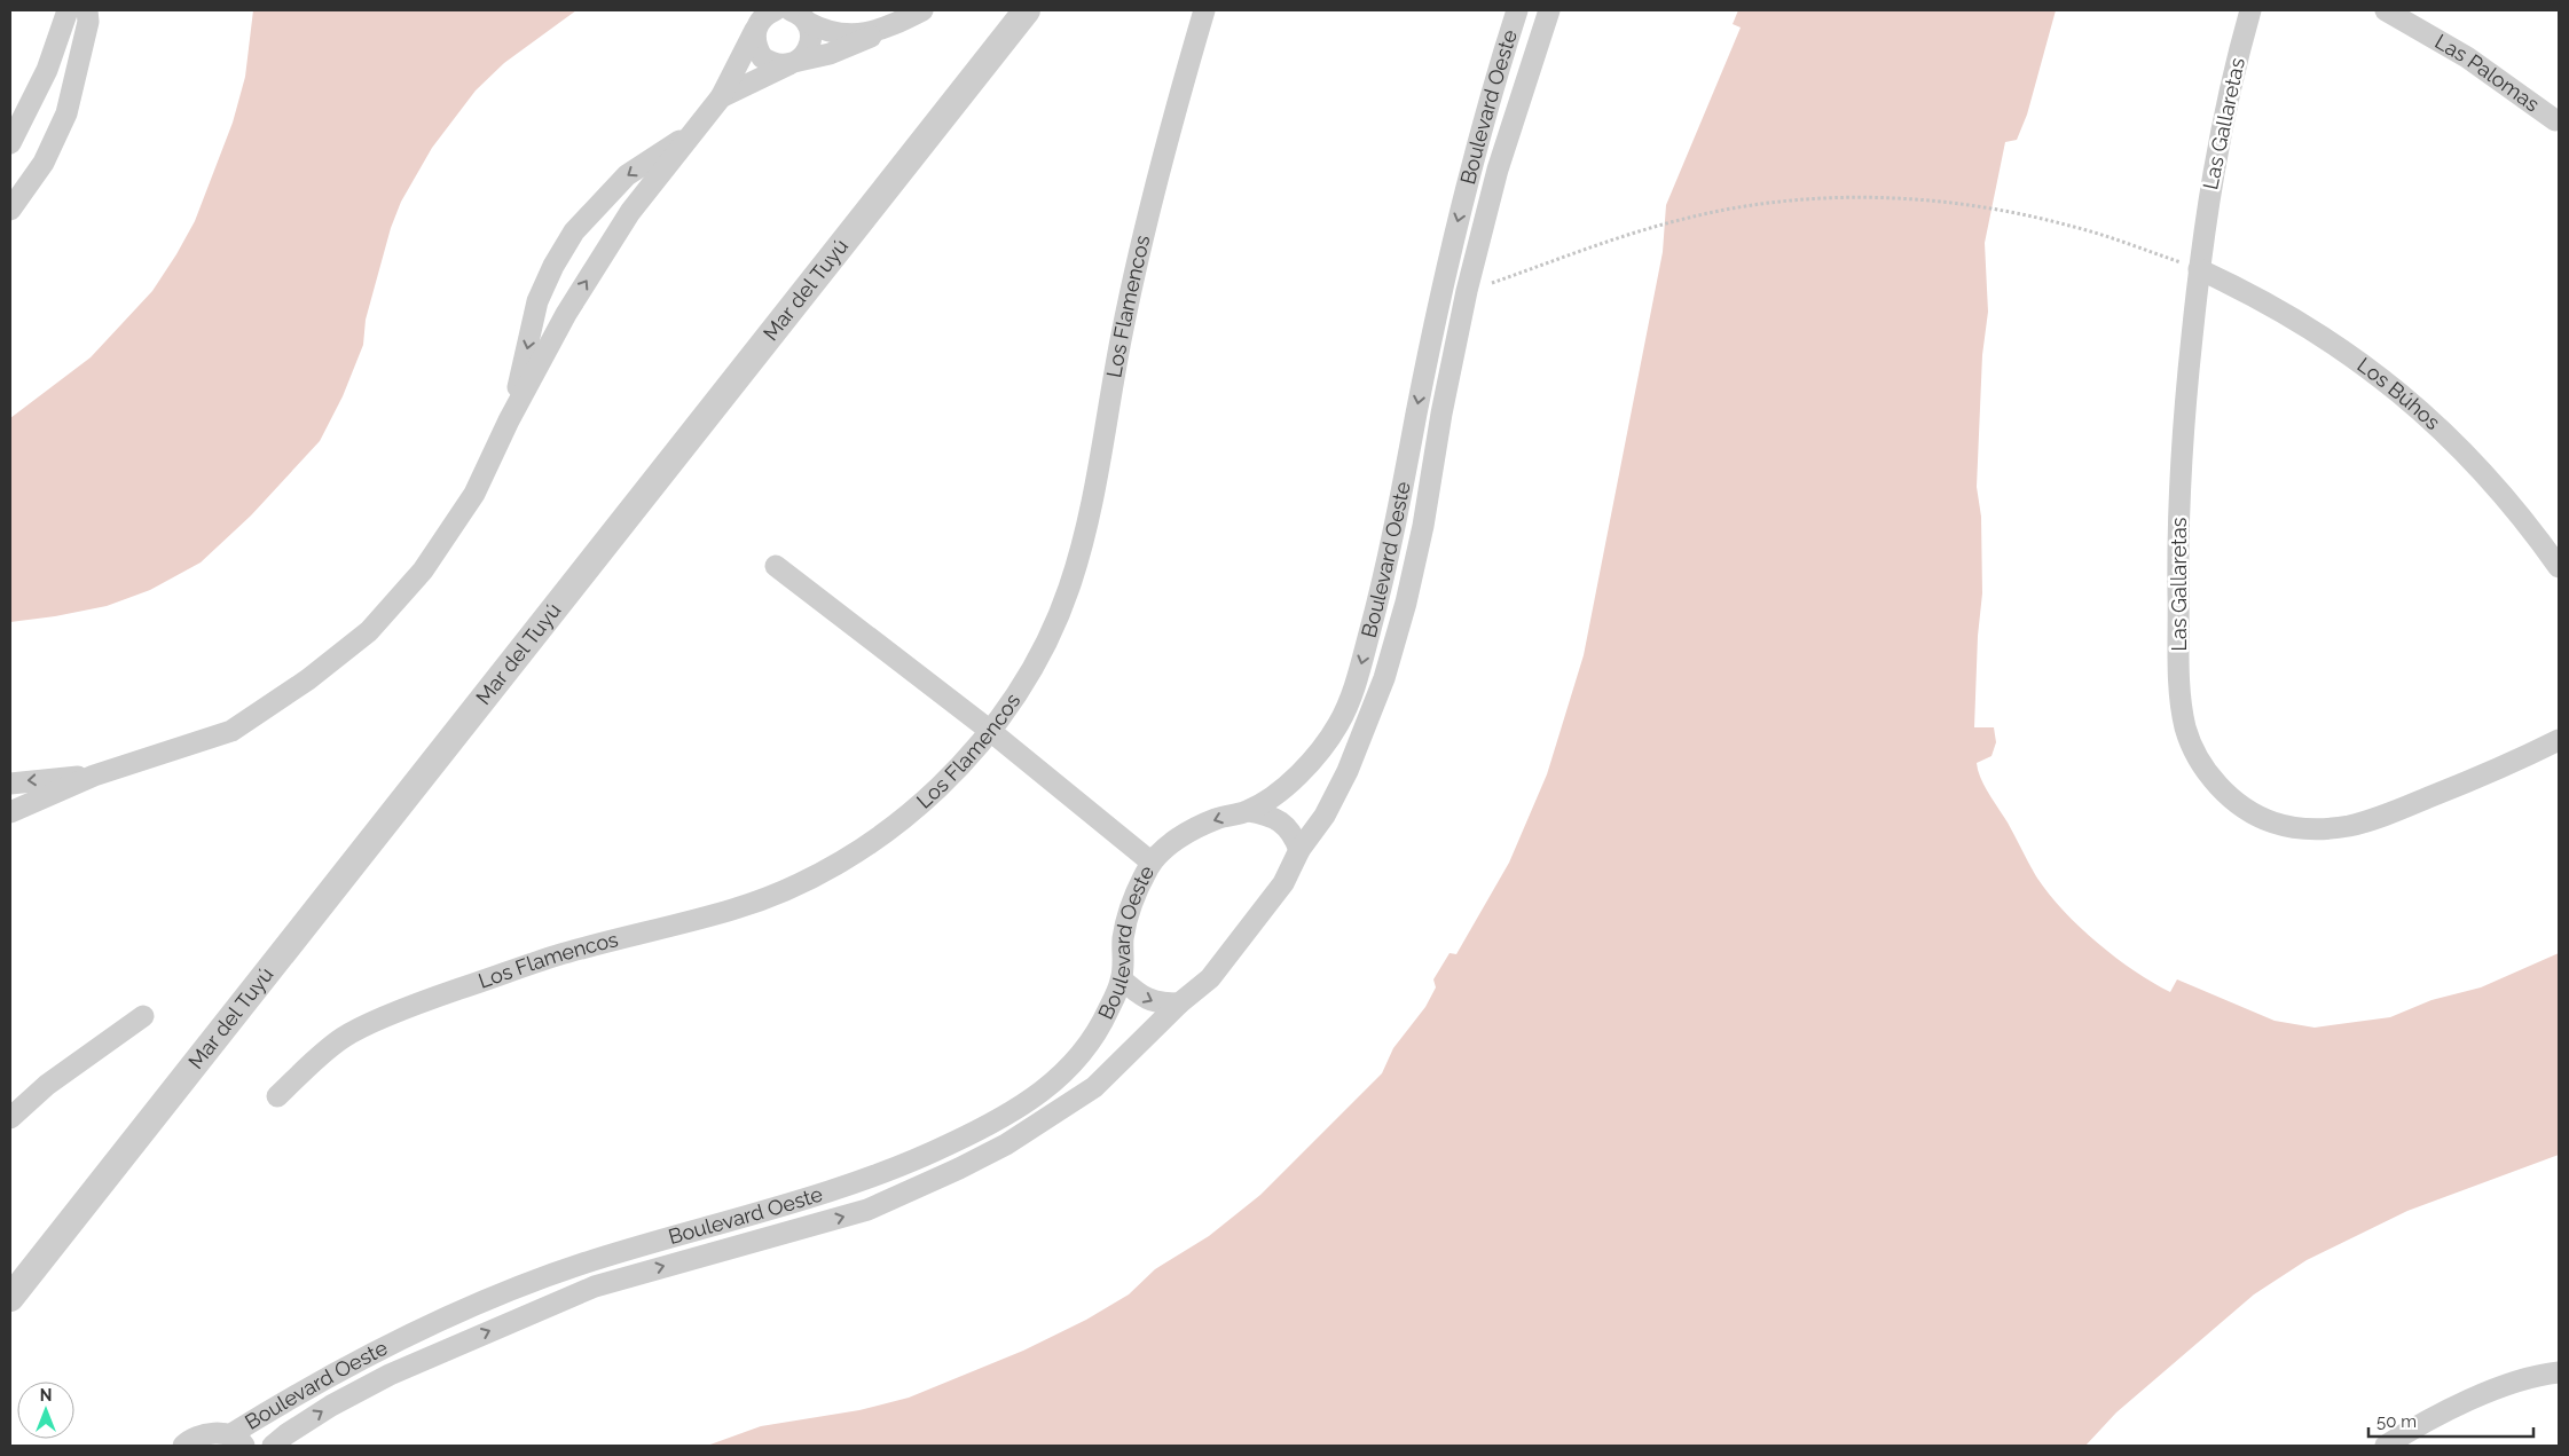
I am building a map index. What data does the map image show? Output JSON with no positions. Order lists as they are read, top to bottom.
{
  "streets": {
    "street": [
      "Las Palomas",
      "Boulevard Oeste",
      "Las Gallaretas",
      "Mar del Tuyú",
      "Los Flamencos",
      "Los Búhos"
    ]
  },
  "crossings": [
    ["Las Gallaretas", "Los Búhos"]
  ],
  "scale_bar": "50 m",
  "north": "top"
}
